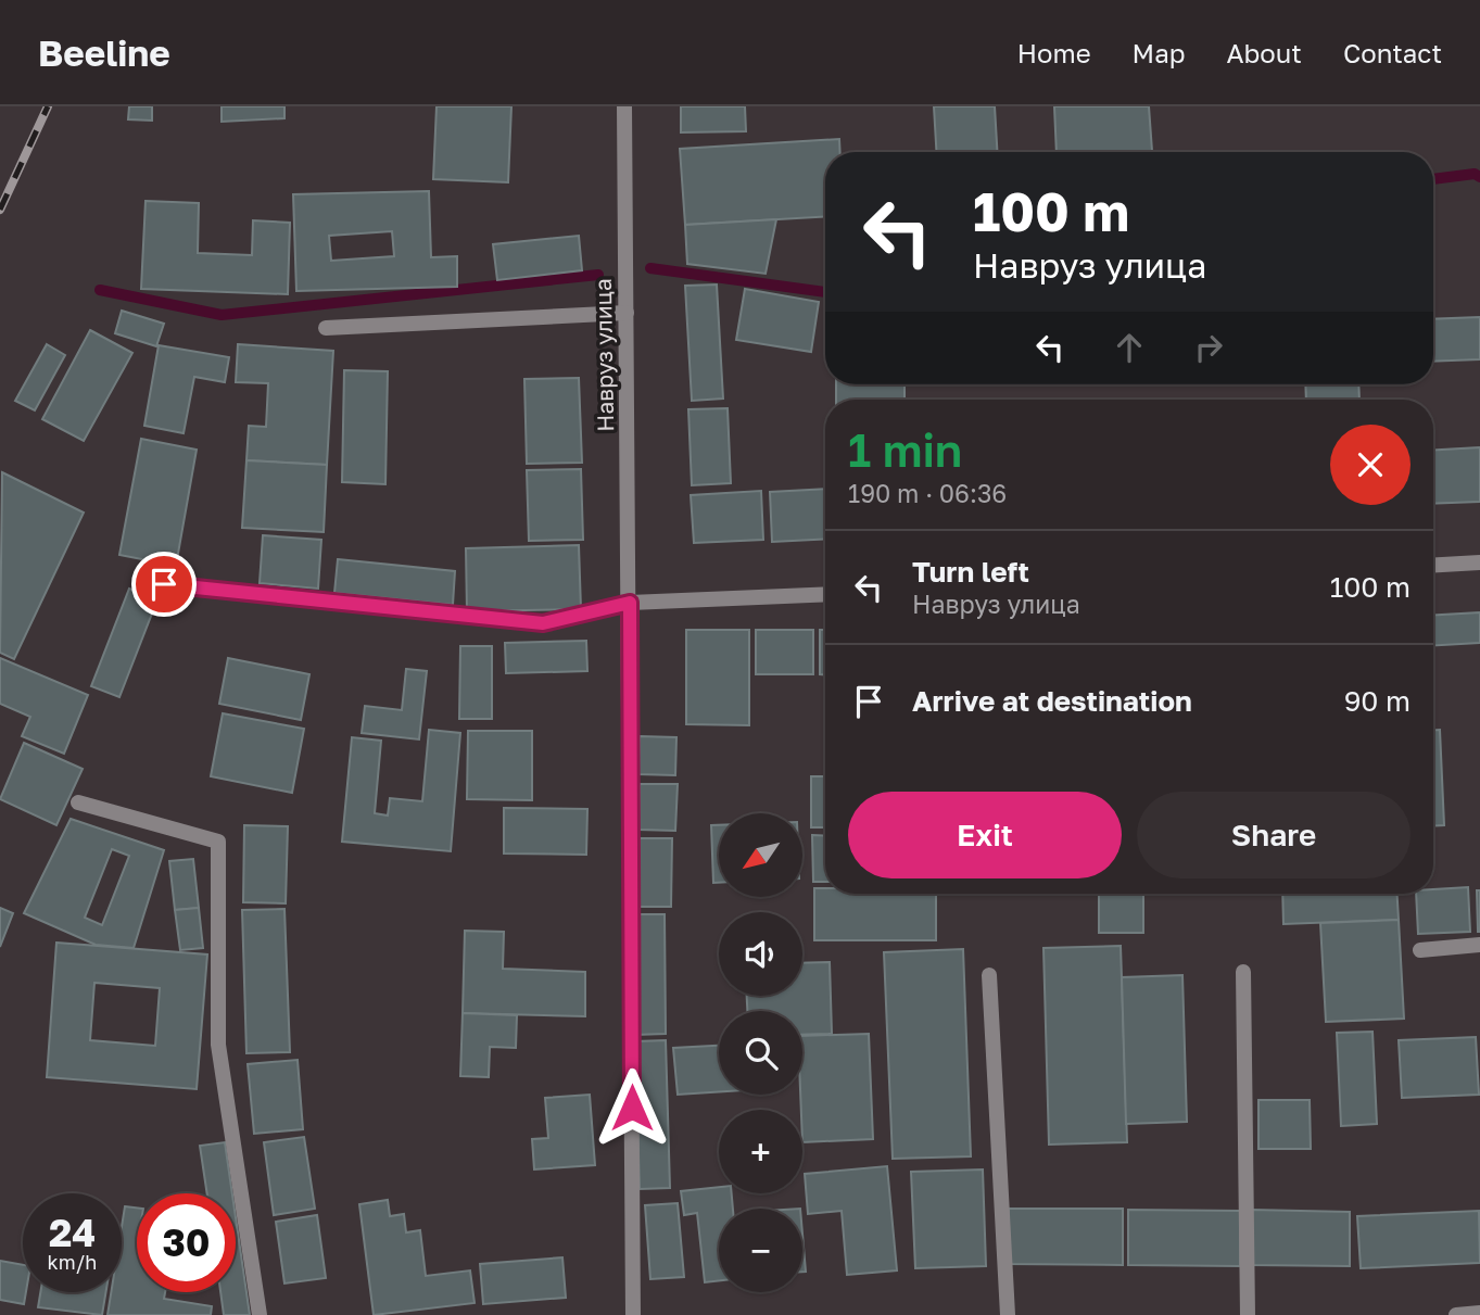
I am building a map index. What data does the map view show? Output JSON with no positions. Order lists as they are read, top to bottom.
{
  "streets": {
    "street": ["Навруз улица"]
  },
  "north": "bottom left",
  "page": {
    "header": "Beeline",
    "nav": [
      "Home",
      "Map",
      "About",
      "Contact"
    ],
    "turn": ["100 m", "Навруз улица"],
    "heading": ["1 min", "190 m · 06:36"],
    "list": [
      {
        "name": "Turn left",
        "note": "Навруз улица",
        "value": "100 m"
      },
      {
        "name": "Arrive at destination",
        "value": "90 m"
      }
    ],
    "buttons": ["Exit", "Share"],
    "map_buttons": ["+", "−"],
    "speed": "24 km/h",
    "limit": "30"
  }
}
